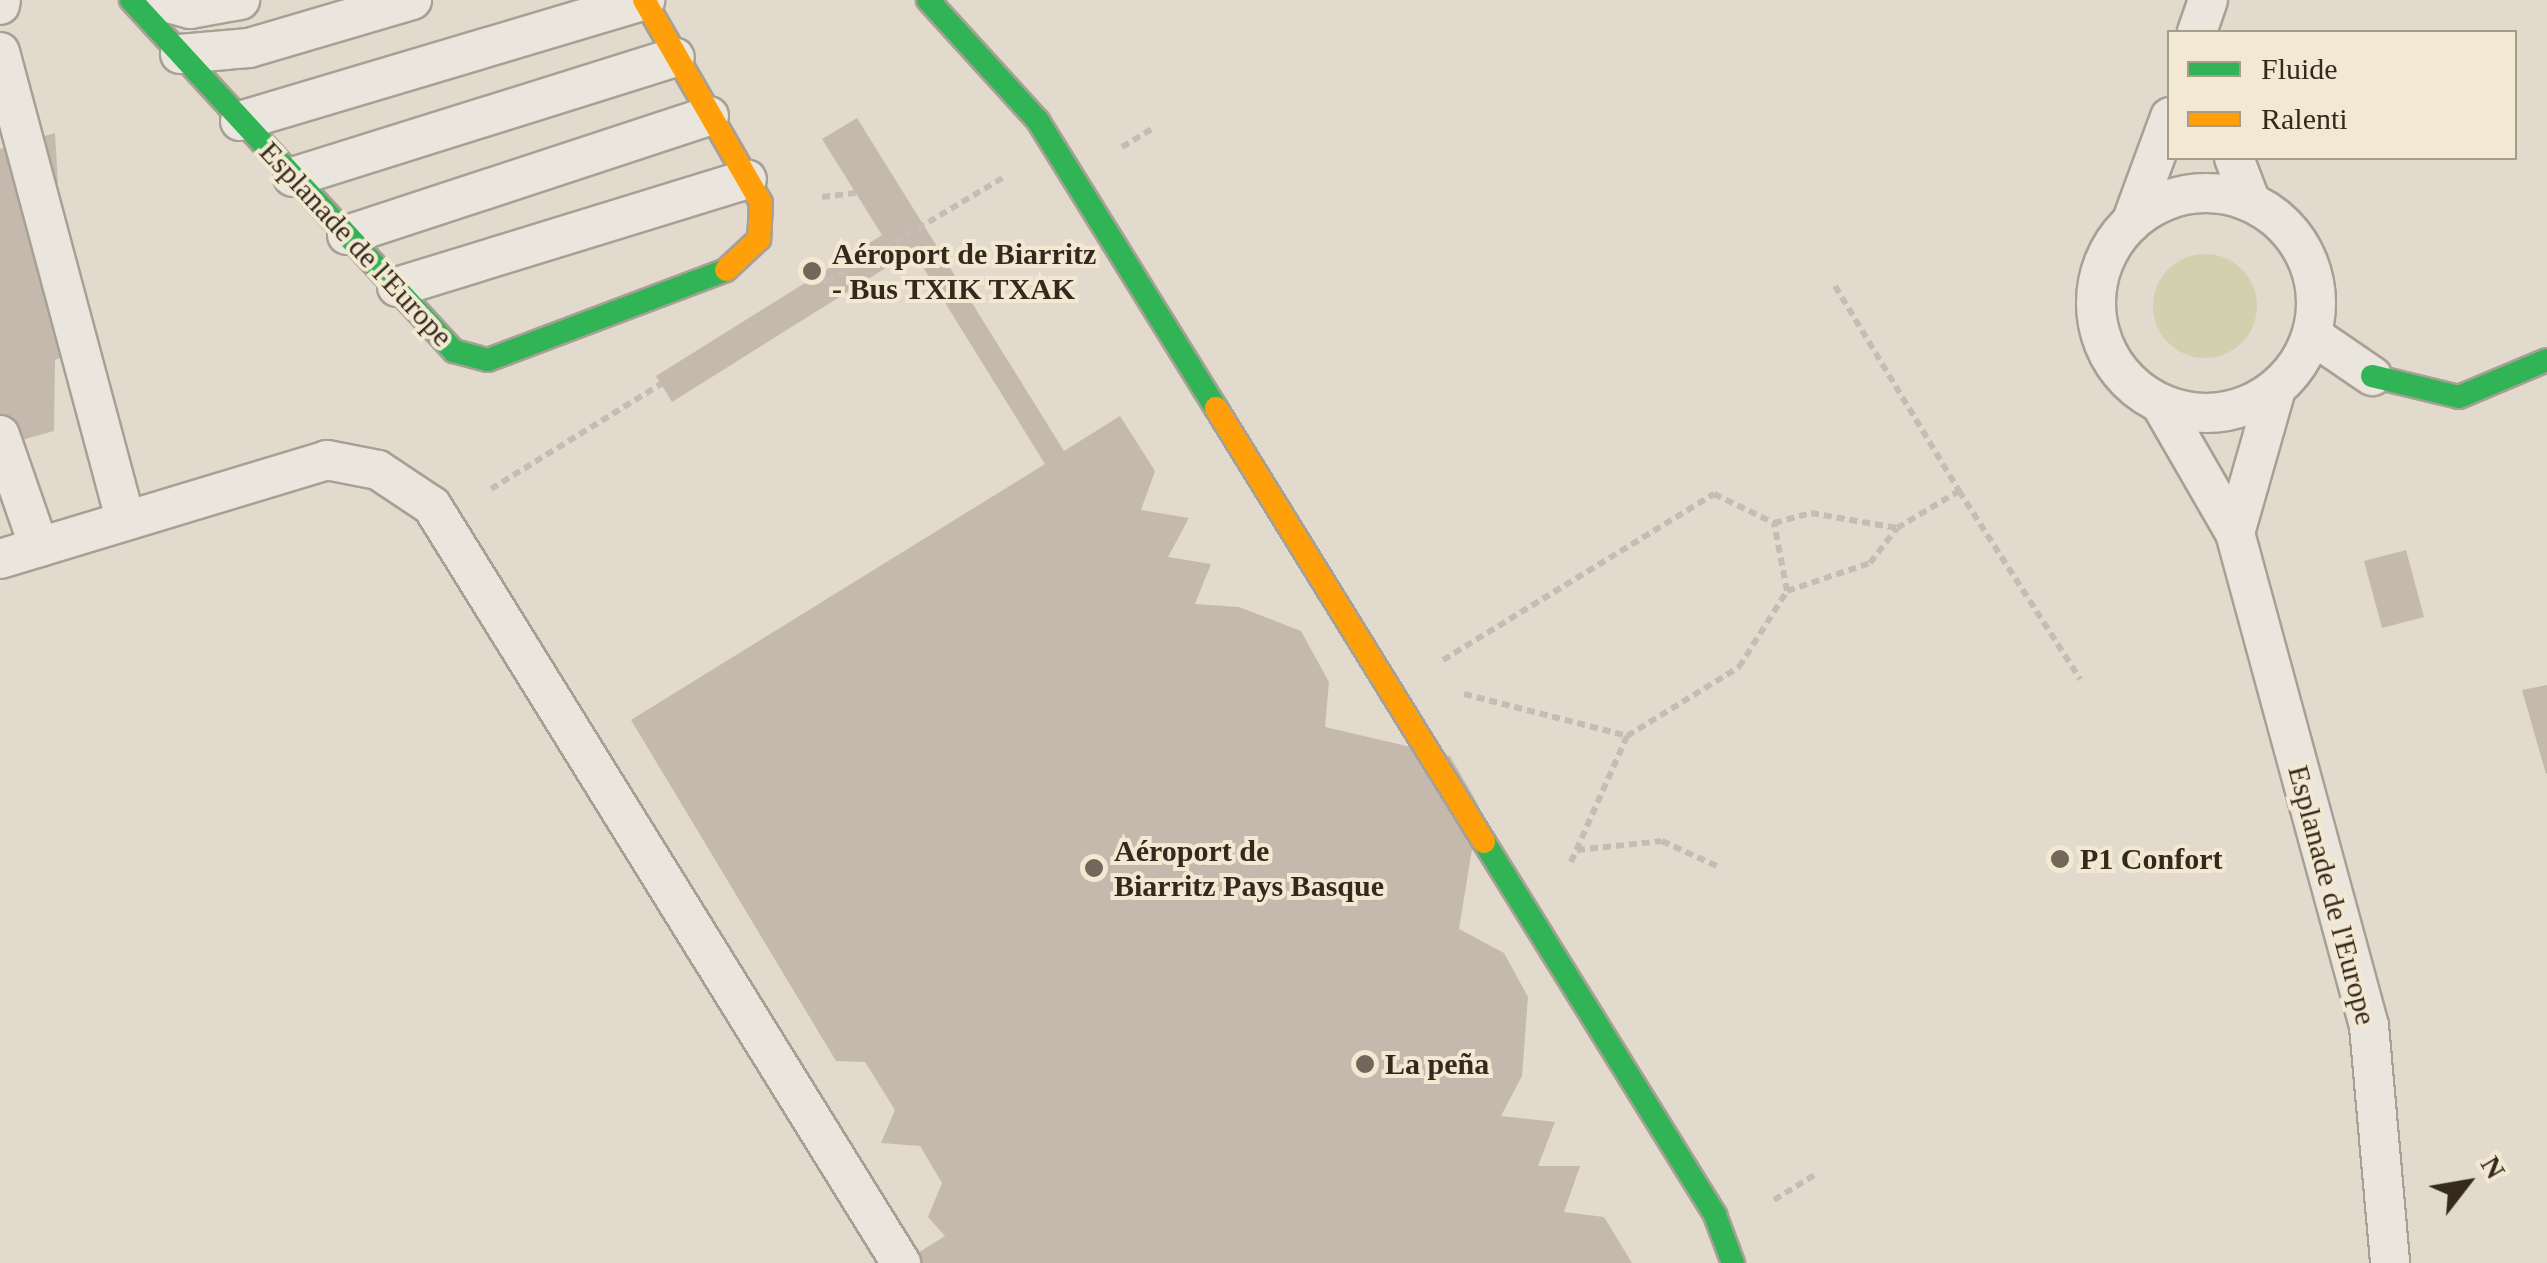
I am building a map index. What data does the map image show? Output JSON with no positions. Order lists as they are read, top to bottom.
{
  "streets": {
    "street": ["Esplanade de l'Europe"]
  },
  "places": [
    "Aéroport de Biarritz - Bus TXIK TXAK",
    "P1 Confort",
    "Aéroport de Biarritz Pays Basque",
    "La peña"
  ],
  "legend": ["Fluide", "Ralenti"],
  "north": "top right"
}
